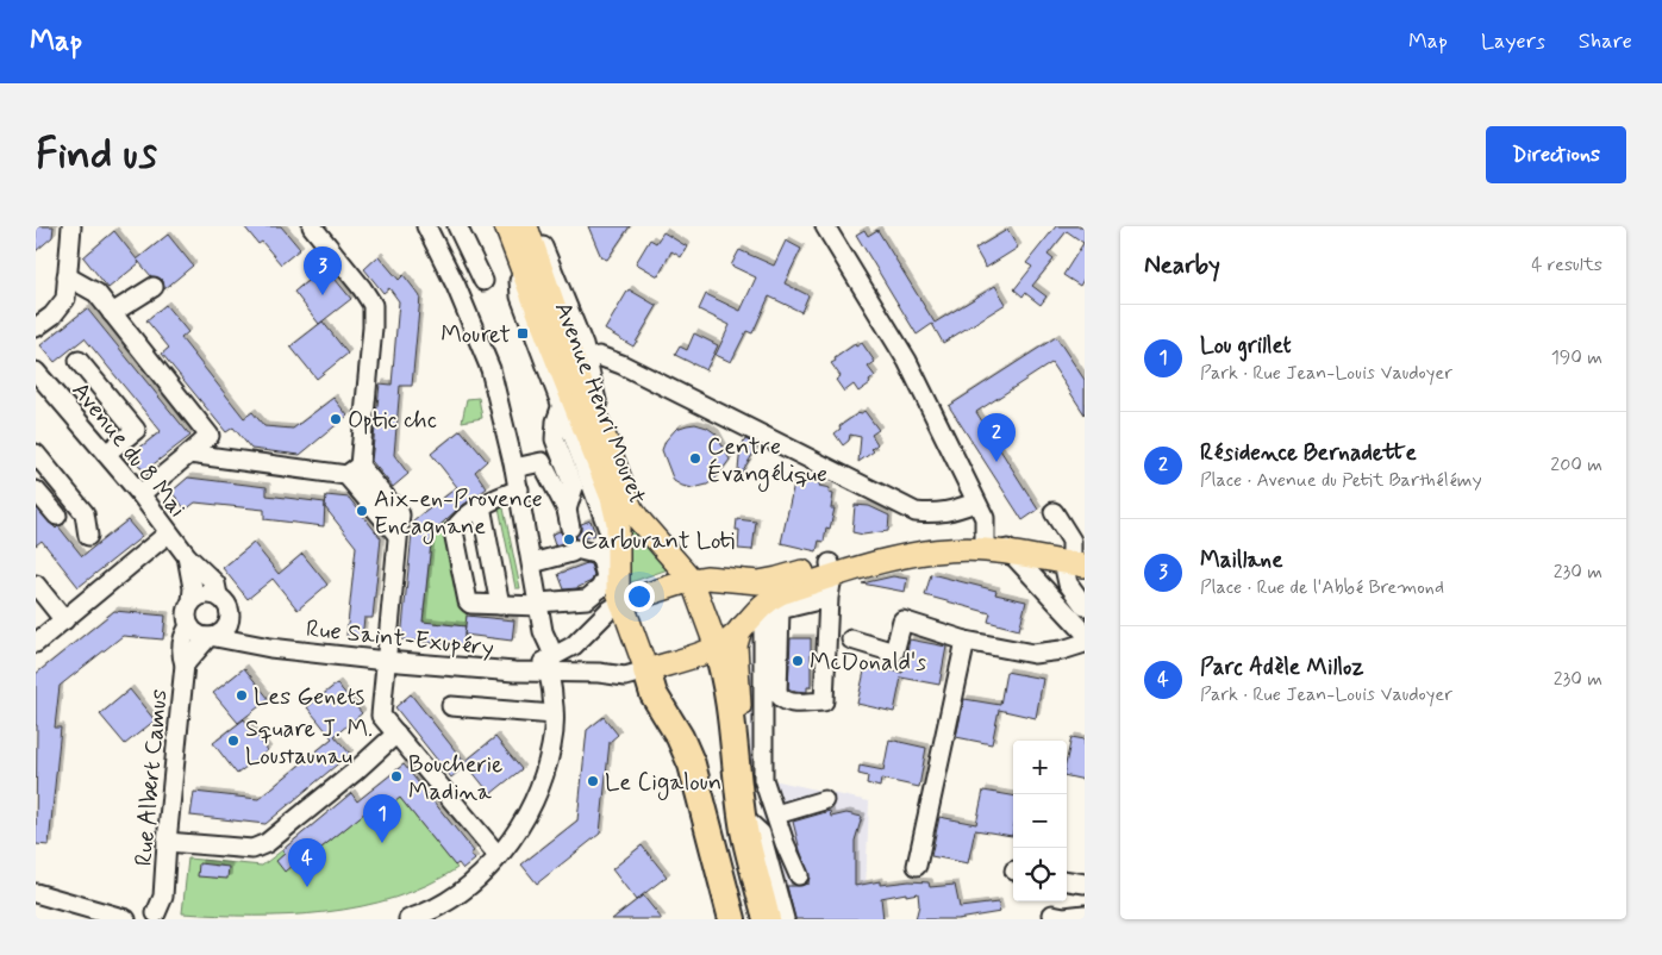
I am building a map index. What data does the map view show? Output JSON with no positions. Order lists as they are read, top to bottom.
{
  "streets": {
    "main road": ["Avenue Henri Mouret"],
    "street": ["Avenue du 8 Mai", "Rue Saint-Exupéry", "Rue Albert Camus"]
  },
  "crossings": [
    ["Avenue Henri Mouret", "Rue Saint-Exupéry"],
    ["Avenue du 8 Mai", "Rue Saint-Exupéry"],
    ["Avenue du 8 Mai", "Rue Albert Camus"],
    ["Rue Saint-Exupéry", "Rue Albert Camus"]
  ],
  "places": {
    "transit": ["Mouret"],
    "other": [
      "Optic chc",
      "Centre Évangélique",
      "Aix-en-Provence Encagnane",
      "Carburant Loti",
      "McDonald's",
      "Les Genets",
      "Square J. M. Loustaunau",
      "Boucherie Madina",
      "Le Cigaloun"
    ]
  },
  "page": {
    "header": "Map",
    "nav": ["Map", "Layers", "Share"],
    "buttons": "Directions",
    "title": "Find us",
    "heading": ["Nearby", "4 results"],
    "pins": [
      "3",
      "2",
      "1",
      "4"
    ],
    "list": [
      {
        "mark": "1",
        "name": "Lou grillet",
        "note": "Park · Rue Jean-Louis Vaudoyer",
        "value": "190 m"
      },
      {
        "mark": "2",
        "name": "Résidence Bernadette",
        "note": "Place · Avenue du Petit Barthélémy",
        "value": "200 m"
      },
      {
        "mark": "3",
        "name": "Maillane",
        "note": "Place · Rue de l'Abbé Bremond",
        "value": "230 m"
      },
      {
        "mark": "4",
        "name": "Parc Adèle Milloz",
        "note": "Park · Rue Jean-Louis Vaudoyer",
        "value": "230 m"
      }
    ],
    "map_buttons": ["+", "−"]
  }
}
